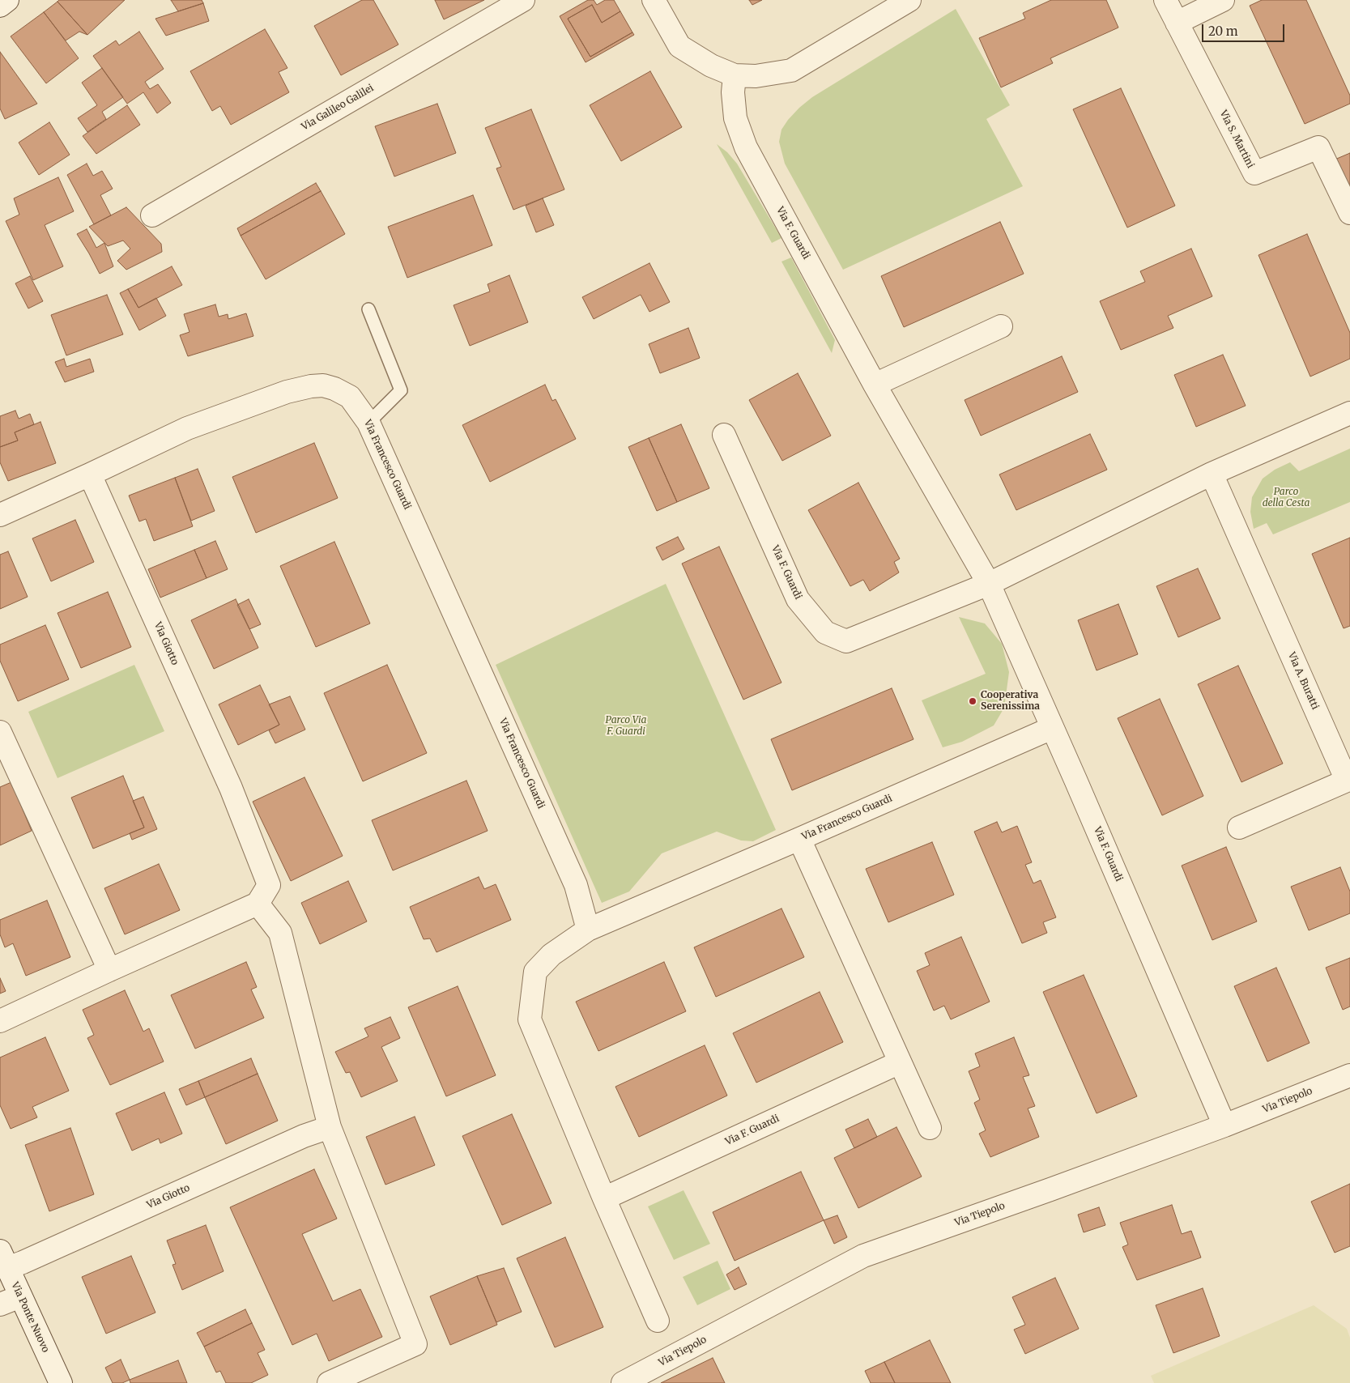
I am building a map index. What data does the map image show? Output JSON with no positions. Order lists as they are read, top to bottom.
{
  "streets": {
    "street": [
      "Via Galileo Galilei",
      "Via S. Martini",
      "Via F. Guardi",
      "Via Francesco Guardi",
      "Via Giotto",
      "Via A. Buratti",
      "Via Tiepolo",
      "Via Ponte Nuovo"
    ]
  },
  "crossings": [
    ["Via F. Guardi", "Via Francesco Guardi"],
    ["Via F. Guardi", "Via Tiepolo"],
    ["Via Francesco Guardi", "Via Giotto"],
    ["Via Giotto", "Via Ponte Nuovo"]
  ],
  "parks": ["Parco della Cesta", "Parco Via F. Guardi"],
  "places": ["Cooperativa Serenissima"],
  "scale_bar": "20 m"
}
